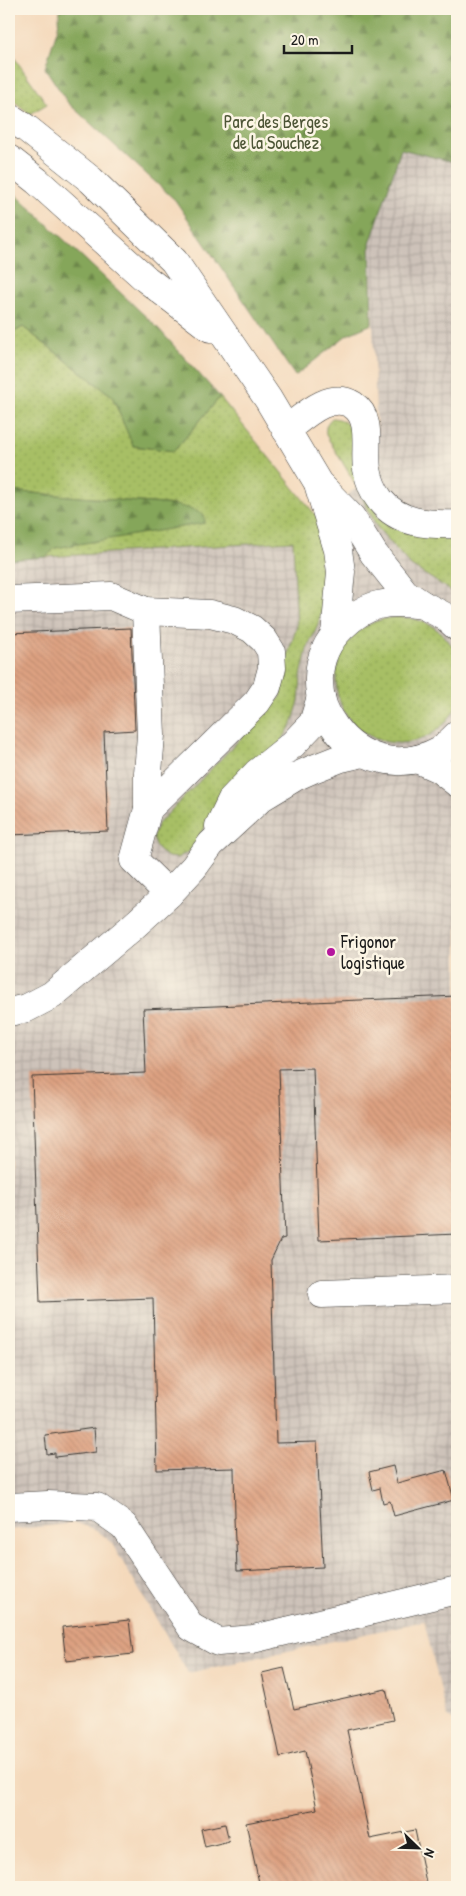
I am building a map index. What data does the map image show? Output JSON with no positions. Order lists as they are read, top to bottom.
{
  "parks": ["Parc des Berges de la Souchez"],
  "places": ["Frigonor logistique"],
  "scale_bar": "20 m",
  "north": "bottom right"
}
